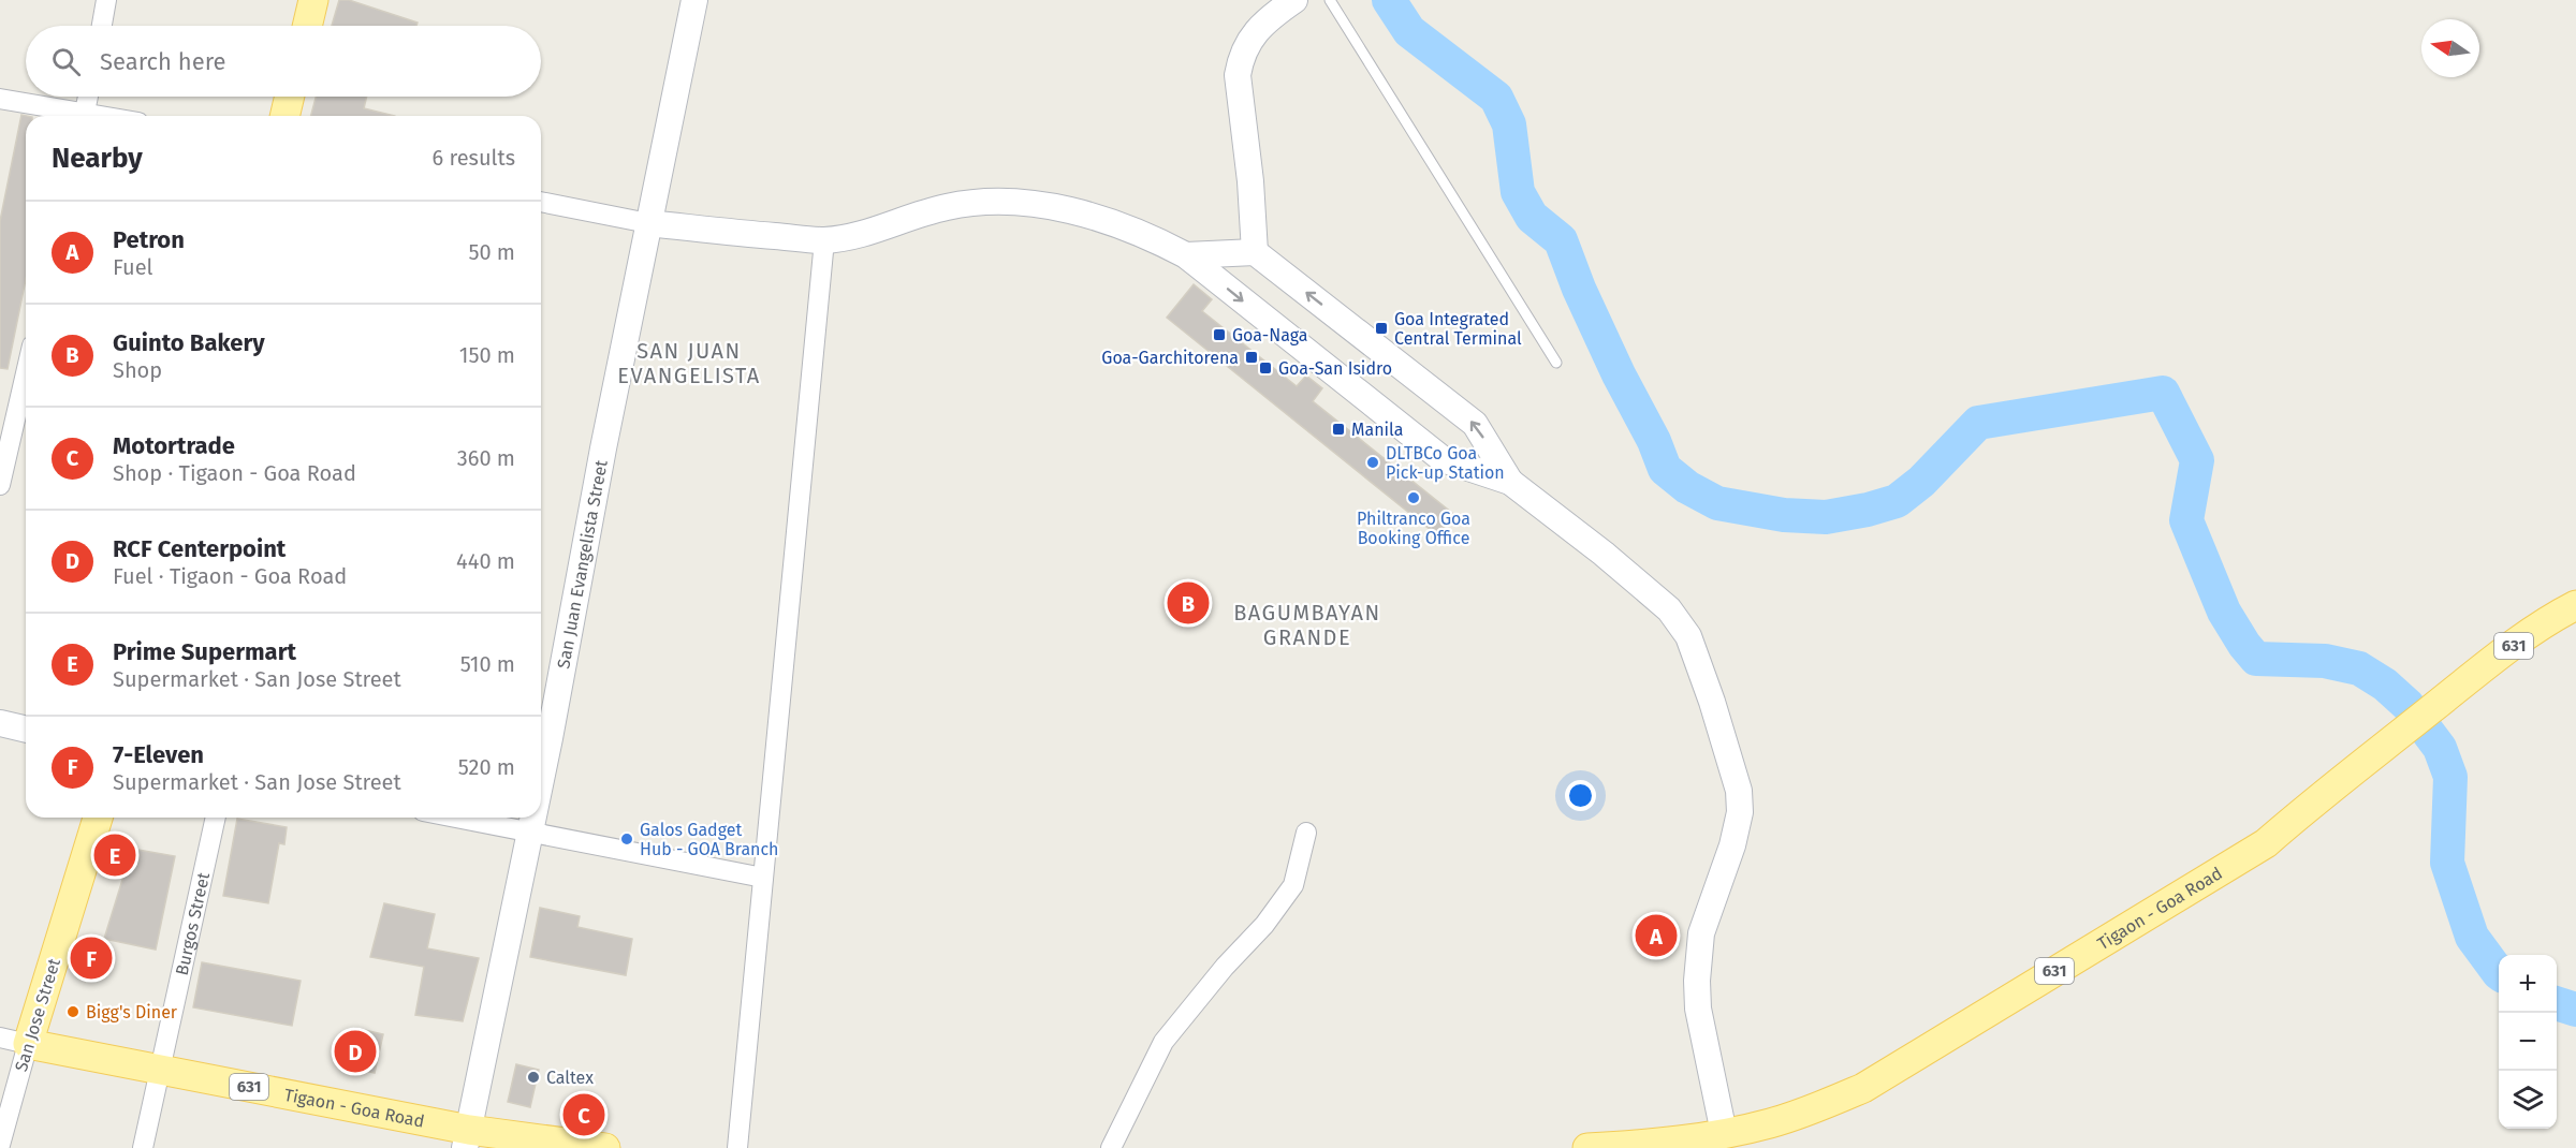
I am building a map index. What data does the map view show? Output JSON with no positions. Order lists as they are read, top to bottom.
{
  "streets": {
    "main road": ["631", "Tigaon - Goa Road", "San Jose Street"],
    "street": ["San Juan Evangelista Street", "Burgos Street"]
  },
  "crossings": [
    ["San Juan Evangelista Street", "Tigaon - Goa Road"],
    ["Tigaon - Goa Road", "Burgos Street"],
    ["Tigaon - Goa Road", "San Jose Street"]
  ],
  "districts": ["SAN JUAN EVANGELISTA", "BAGUMBAYAN GRANDE"],
  "places": {
    "transit": [
      "Goa Integrated Central Terminal",
      "Goa-Naga",
      "Goa-Garchitorena",
      "Goa-San Isidro",
      "Manila"
    ],
    "other": [
      "DLTBCo Goa Pick-up Station",
      "Philtranco Goa Booking Office",
      "Galos Gadget Hub - GOA Branch",
      "Bigg's Diner",
      "Caltex"
    ]
  },
  "north": "left",
  "page": {
    "search": "Search here",
    "heading": ["Nearby", "6 results"],
    "list": [
      {
        "mark": "A",
        "name": "Petron",
        "note": "Fuel",
        "value": "50 m"
      },
      {
        "mark": "B",
        "name": "Guinto Bakery",
        "note": "Shop",
        "value": "150 m"
      },
      {
        "mark": "C",
        "name": "Motortrade",
        "note": "Shop · Tigaon - Goa Road",
        "value": "360 m"
      },
      {
        "mark": "D",
        "name": "RCF Centerpoint",
        "note": "Fuel · Tigaon - Goa Road",
        "value": "440 m"
      },
      {
        "mark": "E",
        "name": "Prime Supermart",
        "note": "Supermarket · San Jose Street",
        "value": "510 m"
      },
      {
        "mark": "F",
        "name": "7-Eleven",
        "note": "Supermarket · San Jose Street",
        "value": "520 m"
      }
    ],
    "pins": [
      "B",
      "E",
      "A",
      "F",
      "D",
      "C"
    ],
    "map_buttons": ["+", "−"]
  }
}
